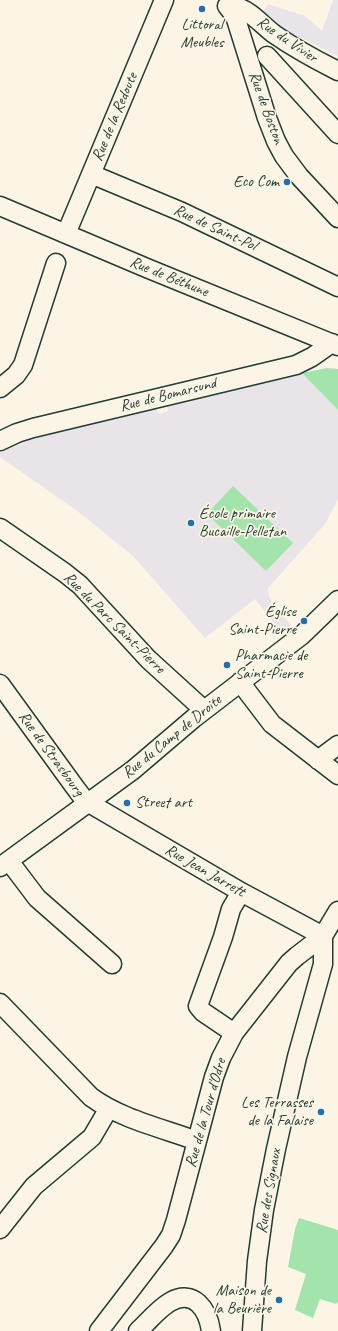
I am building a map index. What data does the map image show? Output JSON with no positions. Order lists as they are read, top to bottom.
{
  "streets": {
    "street": [
      "Rue du Vivier",
      "Rue de Boston",
      "Rue de la Redoute",
      "Rue de Saint-Pol",
      "Rue de Béthune",
      "Rue de Bomarsund",
      "Rue du Parc Saint-Pierre",
      "Rue du Camp de Droite",
      "Rue de Strasbourg",
      "Rue Jean Jarrett",
      "Rue de la Tour d'Odre",
      "Rue des Signaux"
    ]
  },
  "crossings": [
    ["Rue du Vivier", "Rue de Boston"],
    ["Rue de la Redoute", "Rue de Saint-Pol"],
    ["Rue de la Redoute", "Rue de Béthune"],
    ["Rue de Béthune", "Rue de Bomarsund"],
    ["Rue du Parc Saint-Pierre", "Rue du Camp de Droite"],
    ["Rue du Camp de Droite", "Rue de Strasbourg"],
    ["Rue du Camp de Droite", "Rue Jean Jarrett"],
    ["Rue de Strasbourg", "Rue Jean Jarrett"],
    ["Rue Jean Jarrett", "Rue de la Tour d'Odre"],
    ["Rue Jean Jarrett", "Rue des Signaux"],
    ["Rue de la Tour d'Odre", "Rue des Signaux"]
  ],
  "places": [
    "Littoral Meubles",
    "Eco Com",
    "École primaire Bucaille-Pelletan",
    "Église Saint-Pierre",
    "Pharmacie de Saint-Pierre",
    "Street art",
    "Les Terrasses de la Falaise",
    "Maison de la Beurière"
  ]
}
